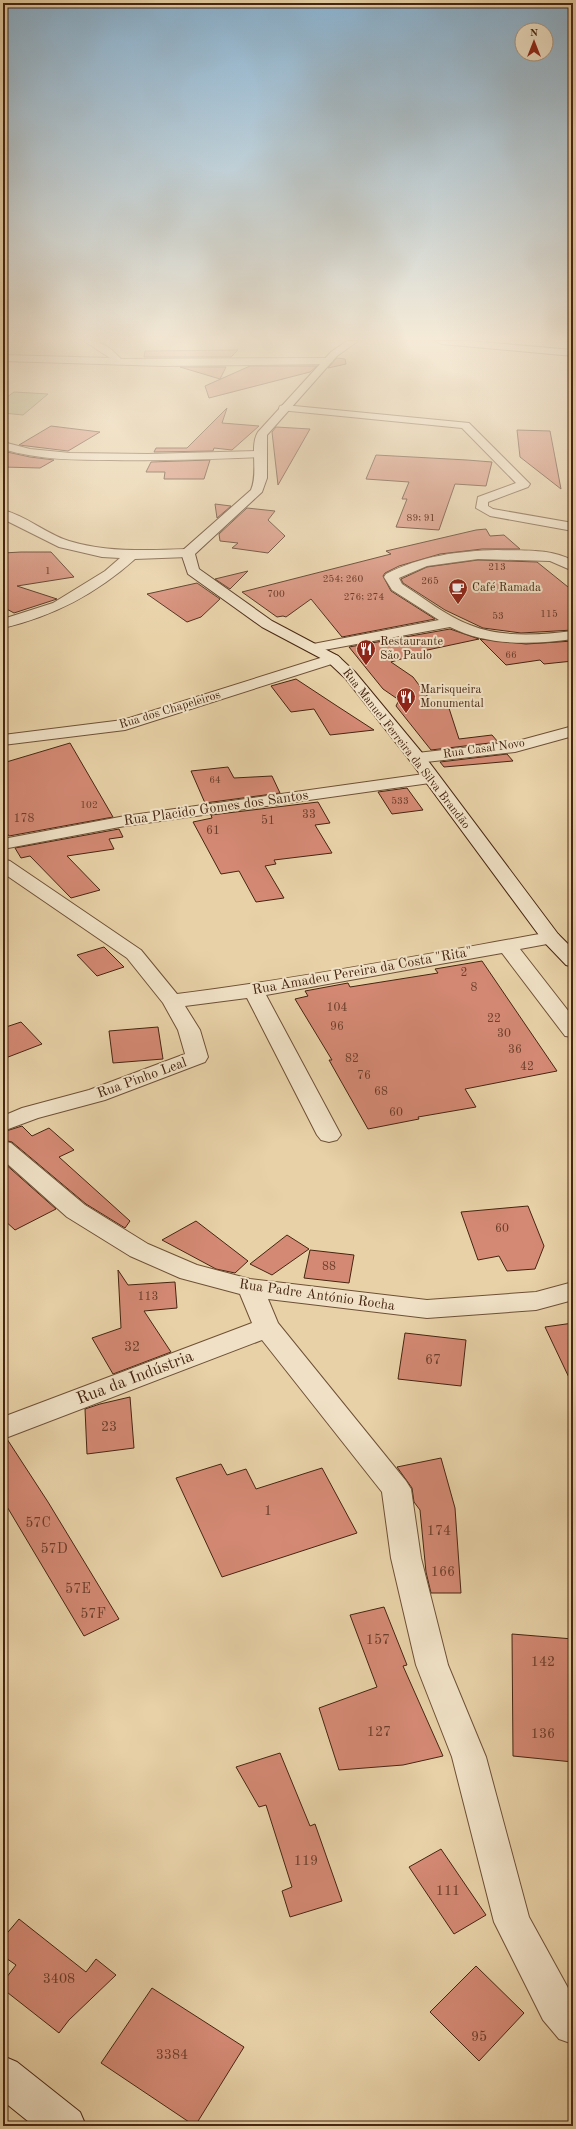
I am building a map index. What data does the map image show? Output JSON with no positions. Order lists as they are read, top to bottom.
{
  "streets": {
    "street": [
      "Rua dos Chapeleiros",
      "Rua Manuel Ferreira da Silva Brandão",
      "Rua Casal Novo",
      "Rua Placido Gomes dos Santos",
      "Rua Amadeu Pereira da Costa \"Rita\"",
      "Rua Pinho Leal",
      "Rua Padre António Rocha",
      "Rua da Indústria"
    ]
  },
  "crossings": [
    ["Rua dos Chapeleiros", "Rua Manuel Ferreira da Silva Brandão"],
    ["Rua Manuel Ferreira da Silva Brandão", "Rua Casal Novo"],
    ["Rua Manuel Ferreira da Silva Brandão", "Rua Placido Gomes dos Santos"],
    ["Rua Manuel Ferreira da Silva Brandão", "Rua Amadeu Pereira da Costa \"Rita\""],
    ["Rua Amadeu Pereira da Costa \"Rita\"", "Rua Pinho Leal"]
  ],
  "places": {
    "cafe": ["Café Ramada"],
    "restaurant": ["Restaurante São Paulo", "Marisqueira Monumental"]
  },
  "house_numbers": [
    "89; 91",
    "213",
    "1",
    "254; 260",
    "265",
    "700",
    "276; 274",
    "115",
    "53",
    "66",
    "64",
    "533",
    "102",
    "33",
    "178",
    "51",
    "61",
    "2",
    "8",
    "104",
    "22",
    "96",
    "30",
    "36",
    "82",
    "42",
    "76",
    "68",
    "60",
    "60",
    "88",
    "113",
    "32",
    "67",
    "23",
    "1",
    "57C",
    "174",
    "57D",
    "166",
    "57E",
    "57F",
    "157",
    "142",
    "127",
    "136",
    "119",
    "111",
    "3408",
    "95",
    "3384"
  ],
  "north": "top"
}
